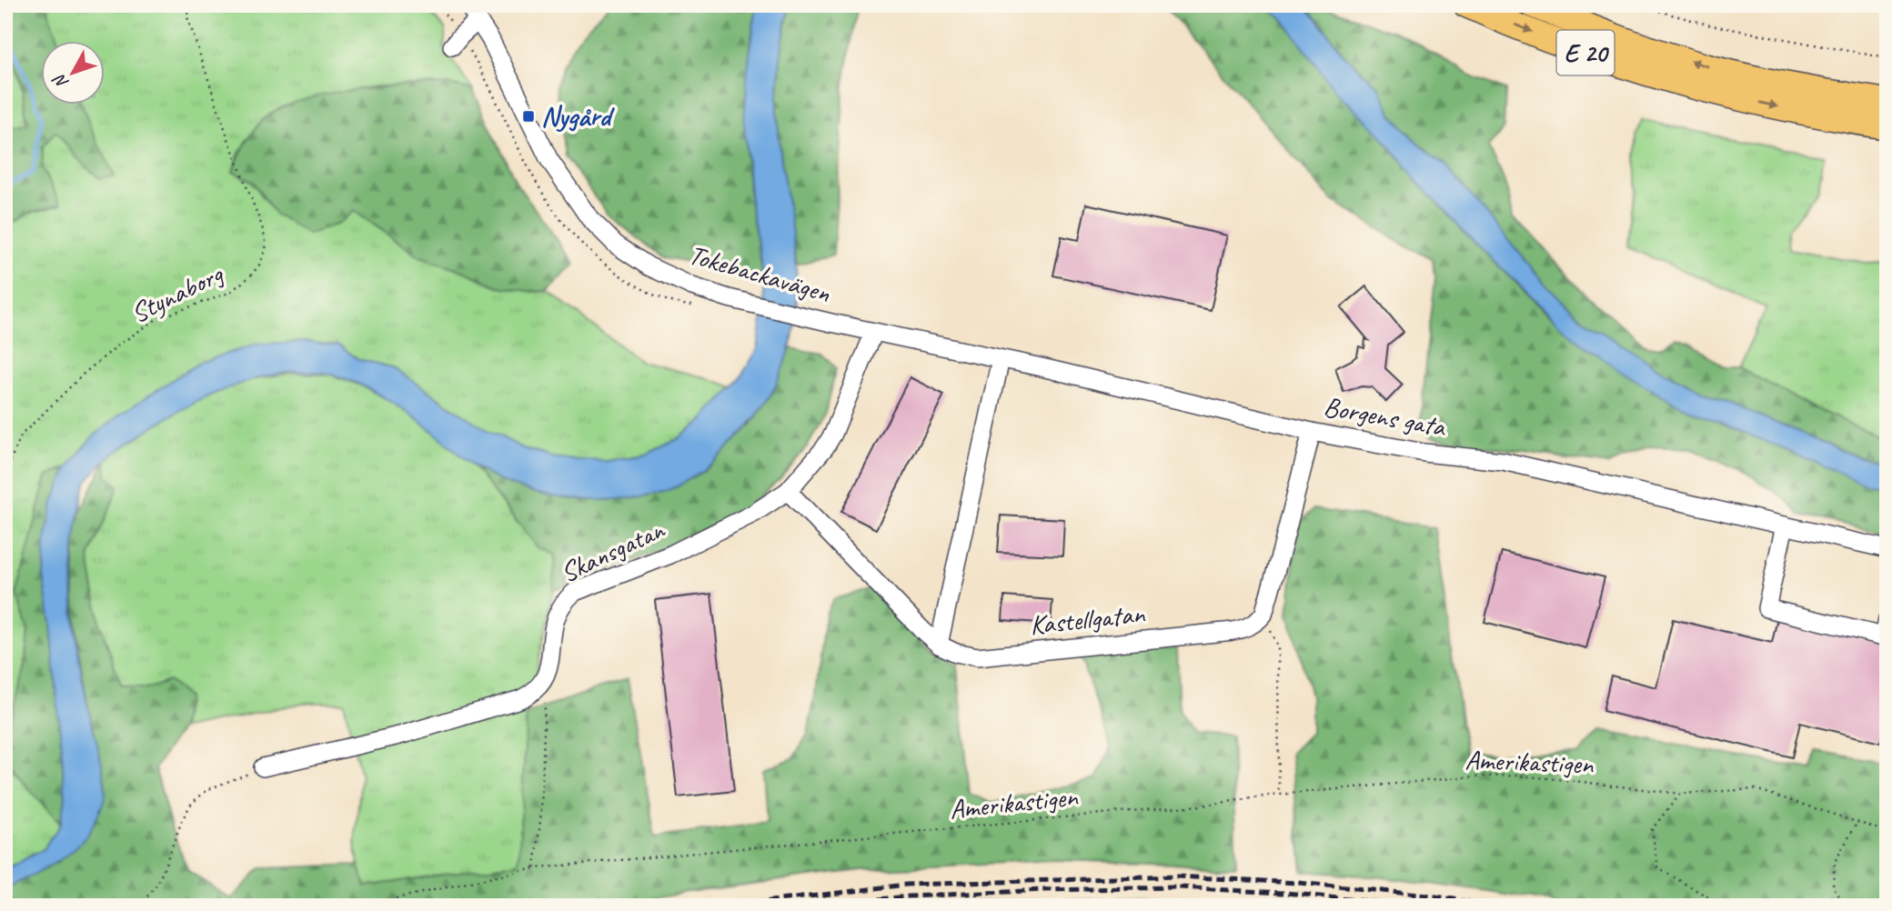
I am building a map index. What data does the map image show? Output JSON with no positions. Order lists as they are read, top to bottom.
{
  "streets": {
    "highway": ["E 20"],
    "street": [
      "Tokebackavägen",
      "Borgens gata",
      "Skansgatan",
      "Kastellgatan"
    ],
    "path": ["Stynaborg", "Amerikastigen"]
  },
  "crossings": [
    ["Tokebackavägen", "Borgens gata"],
    ["Tokebackavägen", "Skansgatan"],
    ["Borgens gata", "Skansgatan"],
    ["Skansgatan", "Kastellgatan"]
  ],
  "places": {
    "transit": ["Nygård"]
  },
  "north": "bottom left"
}
